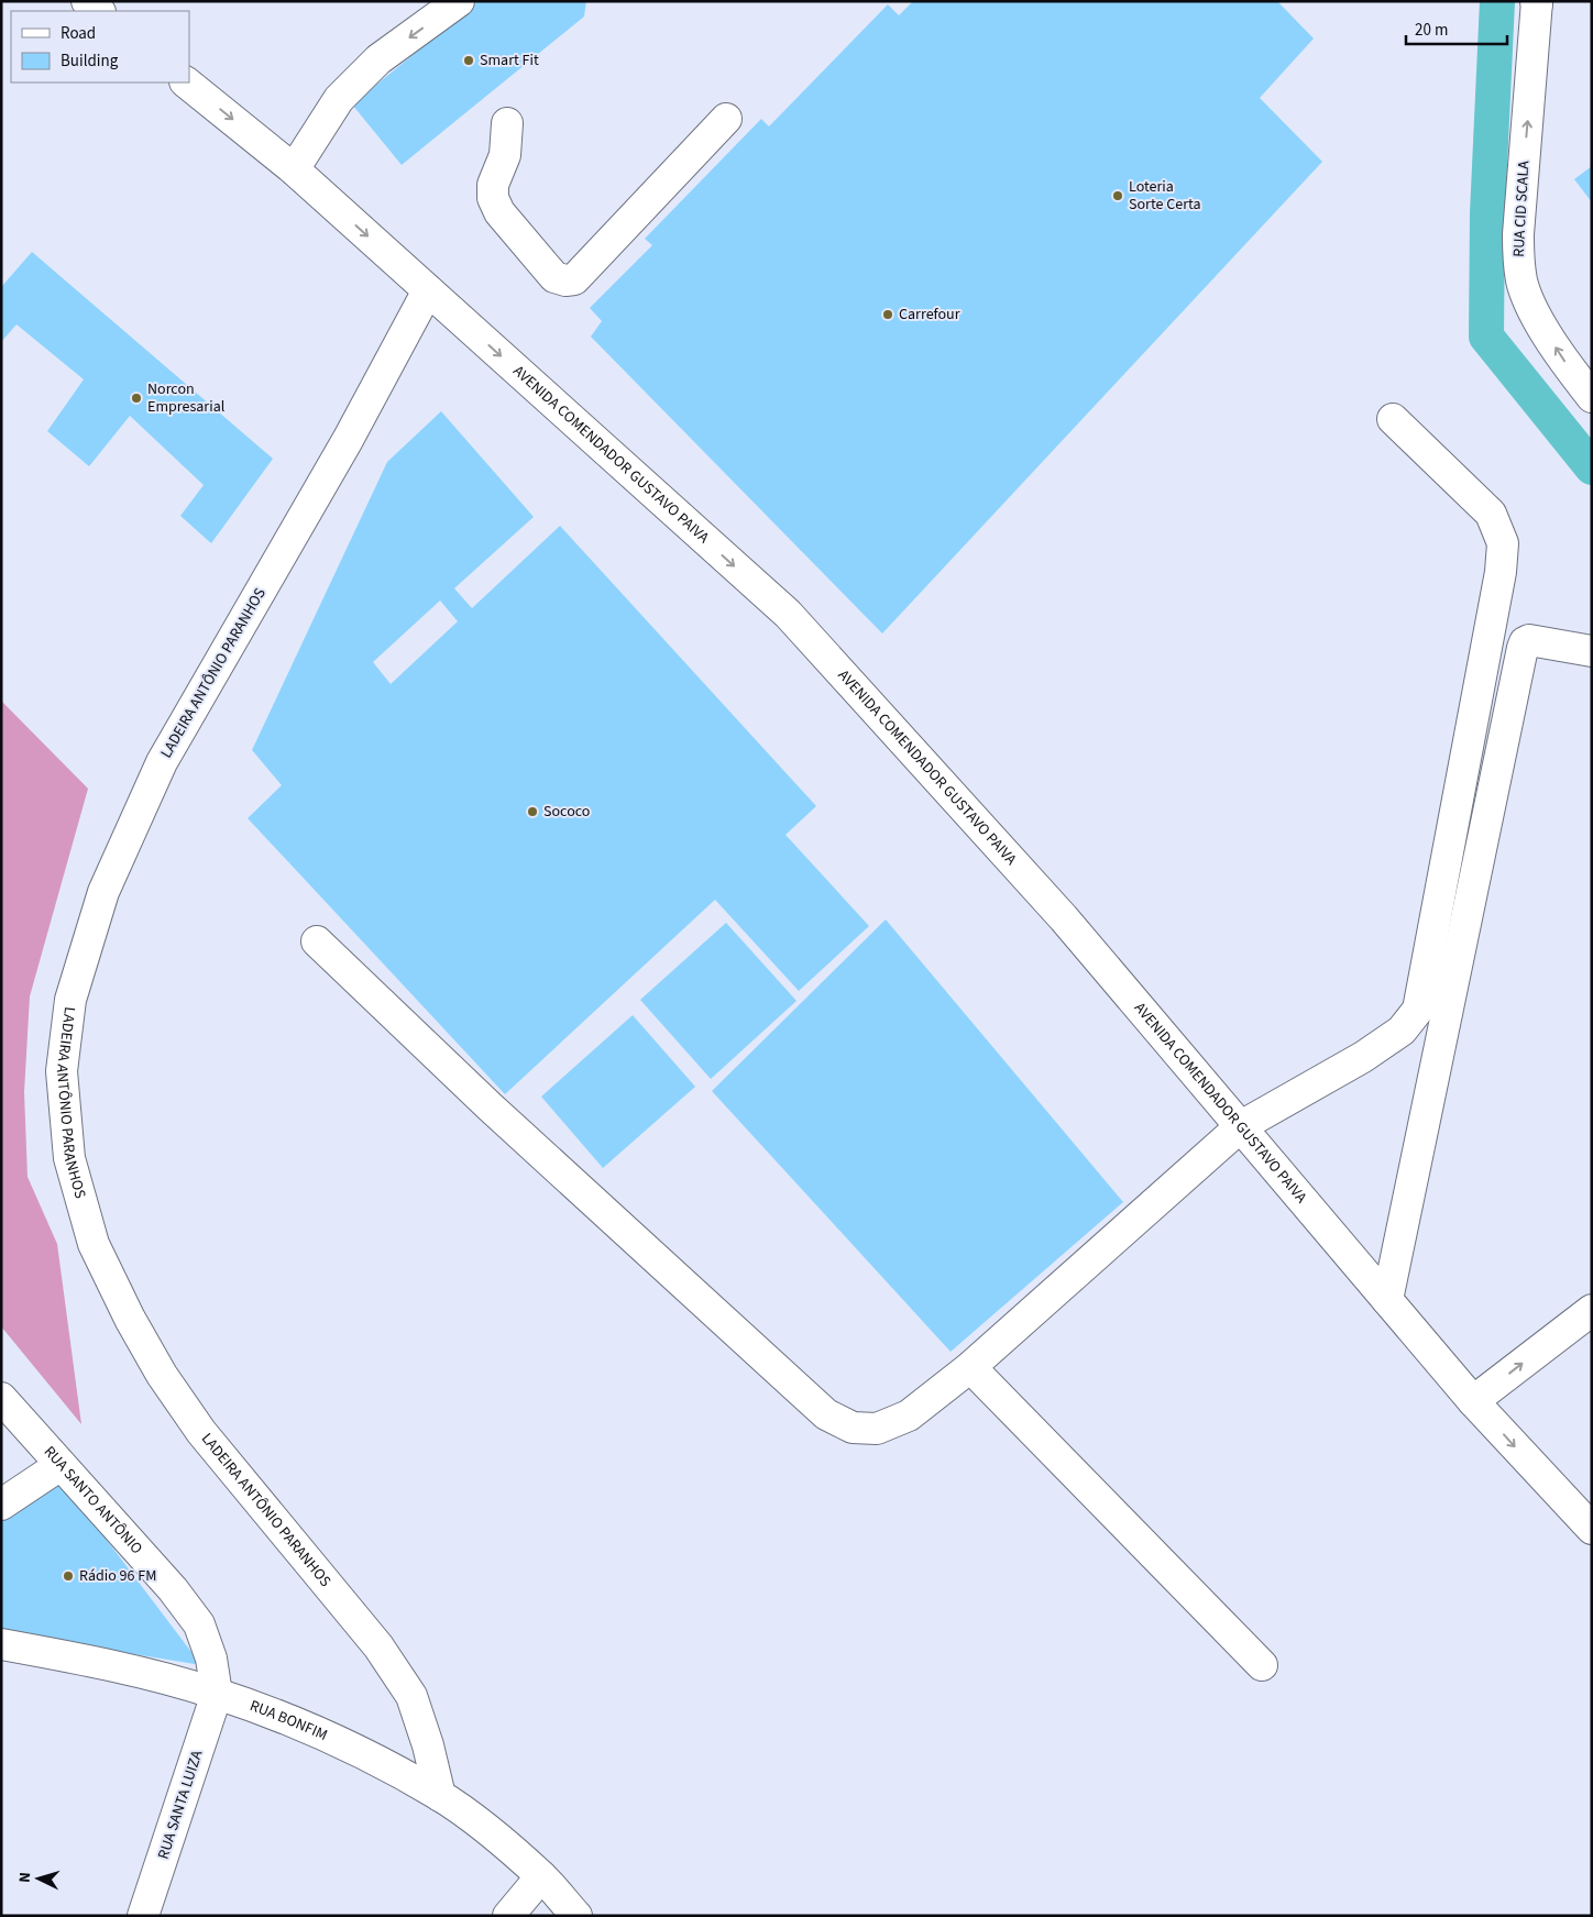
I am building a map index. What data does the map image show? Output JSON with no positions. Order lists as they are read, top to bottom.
{
  "streets": {
    "street": [
      "RUA CID SCALA",
      "AVENIDA COMENDADOR GUSTAVO PAIVA",
      "LADEIRA ANTÔNIO PARANHOS",
      "RUA SANTO ANTÔNIO",
      "RUA BONFIM",
      "RUA SANTA LUIZA"
    ]
  },
  "crossings": [
    ["AVENIDA COMENDADOR GUSTAVO PAIVA", "LADEIRA ANTÔNIO PARANHOS"],
    ["LADEIRA ANTÔNIO PARANHOS", "RUA BONFIM"],
    ["RUA SANTO ANTÔNIO", "RUA BONFIM"],
    ["RUA SANTO ANTÔNIO", "RUA SANTA LUIZA"],
    ["RUA BONFIM", "RUA SANTA LUIZA"]
  ],
  "one_way": ["RUA CID SCALA", "AVENIDA COMENDADOR GUSTAVO PAIVA"],
  "places": [
    "Smart Fit",
    "Loteria Sorte Certa",
    "Carrefour",
    "Norcon Empresarial",
    "Sococo",
    "Rádio 96 FM"
  ],
  "legend": ["Road", "Building"],
  "scale_bar": "20 m",
  "north": "left"
}
